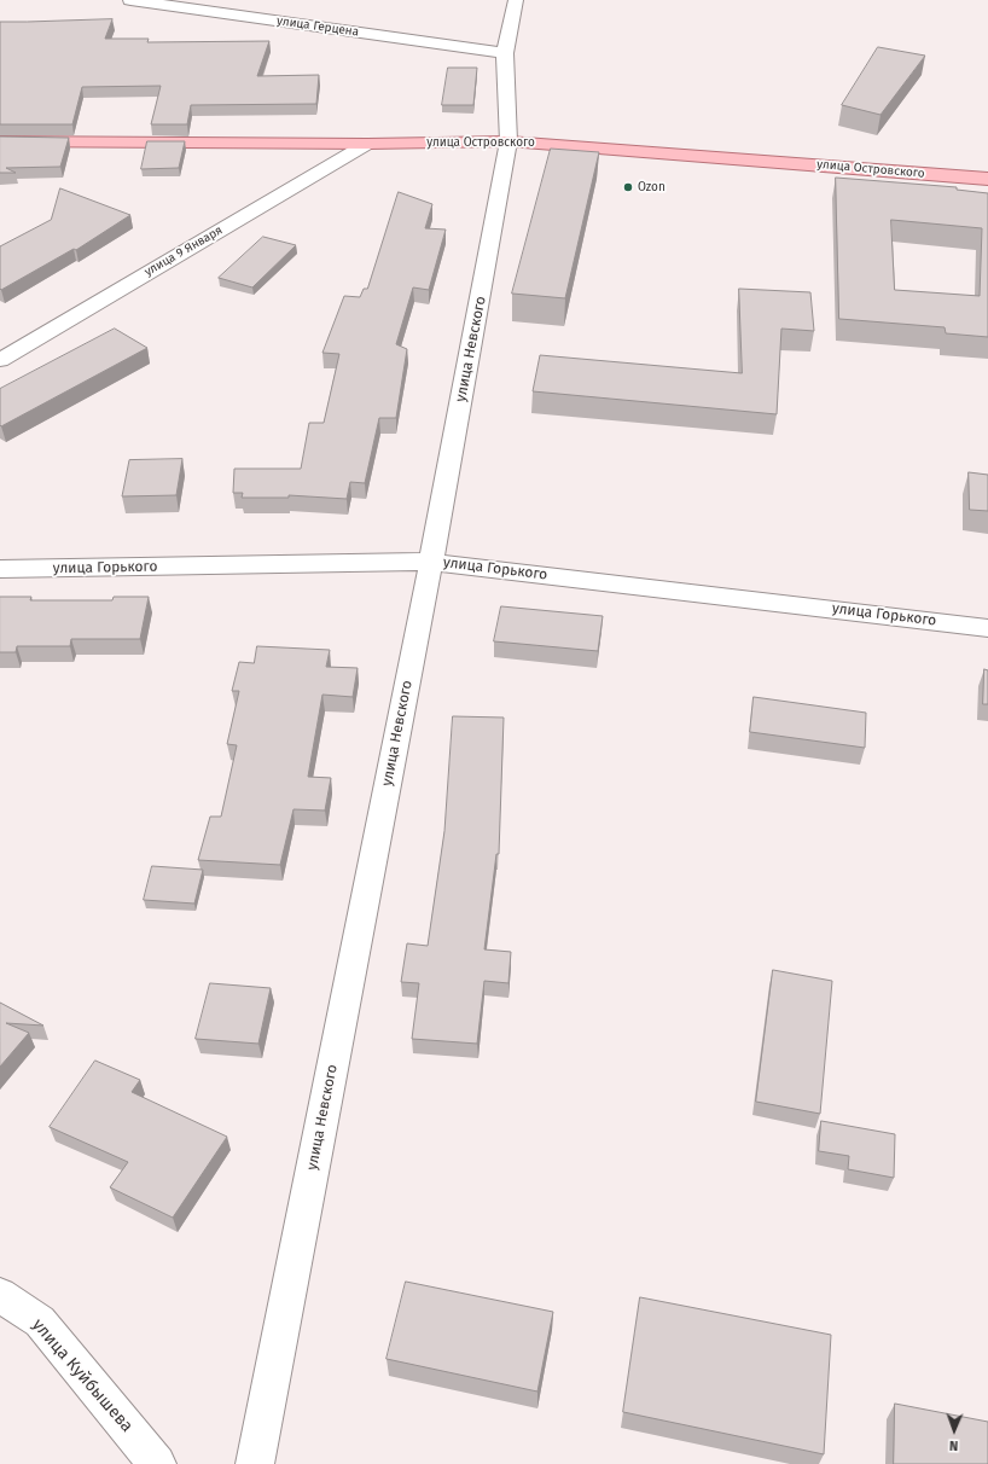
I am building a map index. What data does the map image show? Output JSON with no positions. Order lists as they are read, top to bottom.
{
  "streets": {
    "main road": ["улица Островского"],
    "street": [
      "улица Герцена",
      "улица 9 Января",
      "улица Невского",
      "улица Горького",
      "улица Куйбышева"
    ]
  },
  "crossings": [
    ["улица Герцена", "улица Невского"],
    ["улица Островского", "улица 9 Января"],
    ["улица Островского", "улица Невского"],
    ["улица Невского", "улица Горького"]
  ],
  "places": ["Ozon"],
  "north": "bottom"
}
